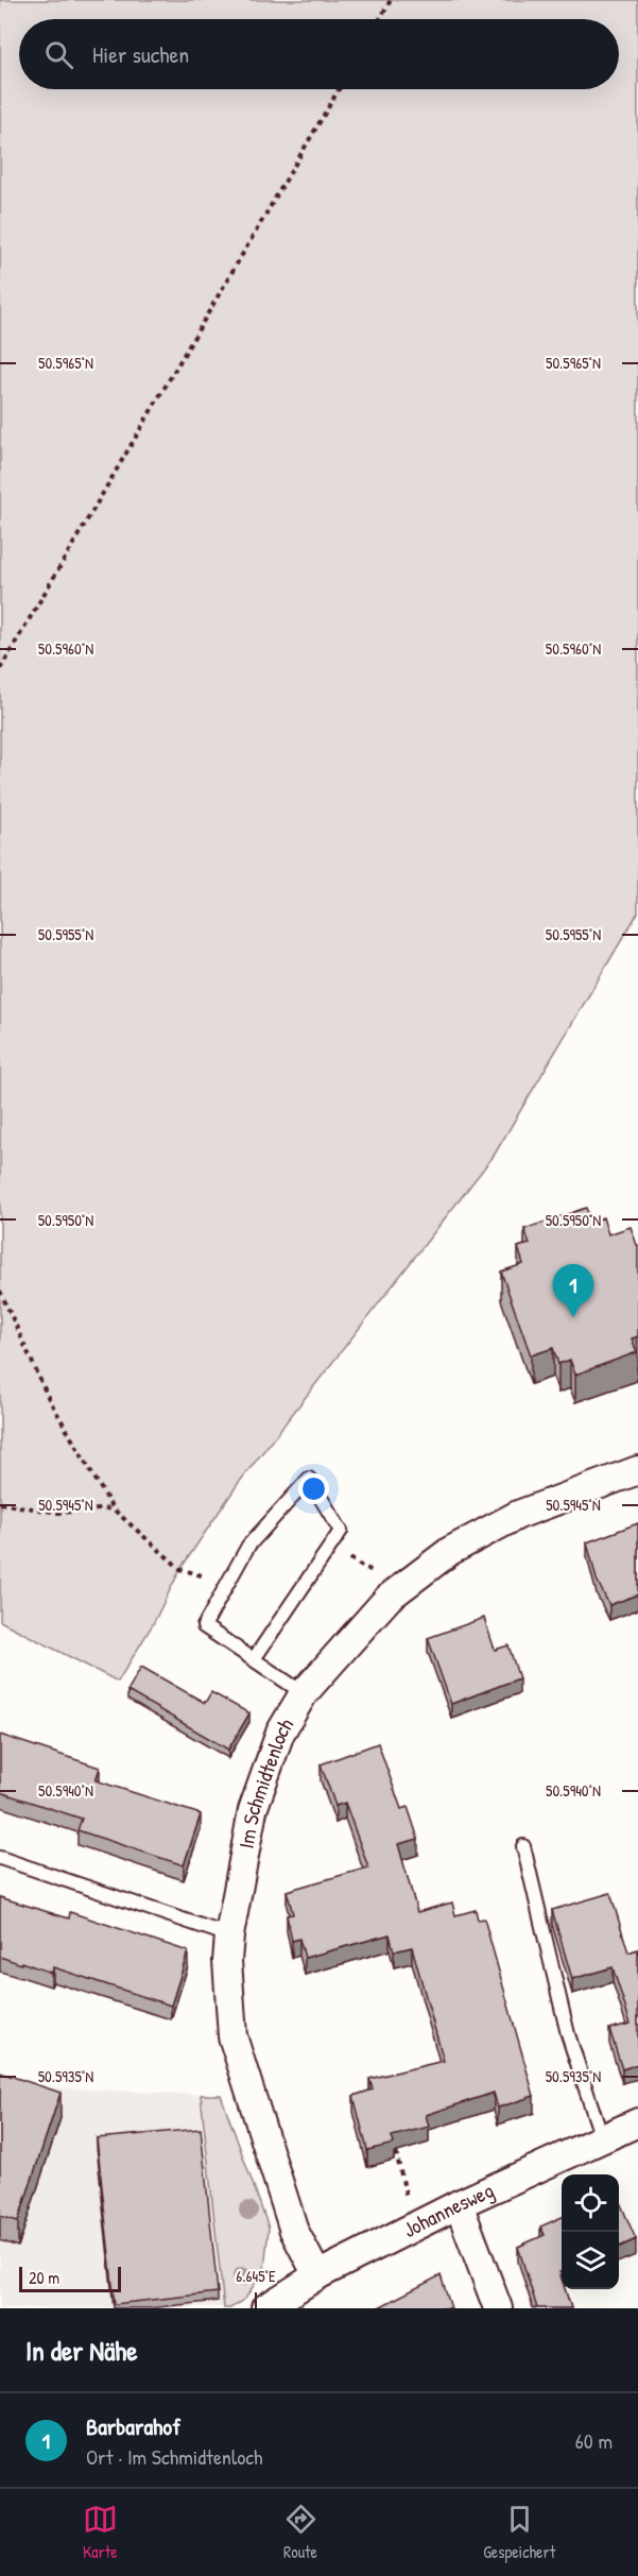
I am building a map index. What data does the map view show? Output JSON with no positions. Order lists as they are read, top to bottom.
{
  "streets": {
    "street": ["Im Schmidtenloch", "Johannesweg"]
  },
  "crossings": [
    ["Im Schmidtenloch", "Johannesweg"]
  ],
  "scale_bar": "20 m",
  "page": {
    "search": "Hier suchen",
    "pins": "1",
    "scale": "20 m",
    "heading": "In der Nähe",
    "list": [
      {
        "mark": "1",
        "name": "Barbarahof",
        "note": "Ort · Im Schmidtenloch",
        "value": "60 m"
      }
    ],
    "nav": ["Karte", "Route", "Gespeichert"]
  },
  "coordinates": [
    "50.5965°N",
    "50.5960°N",
    "50.5955°N",
    "50.5950°N",
    "50.5945°N",
    "50.5940°N",
    "50.5935°N",
    "6.645°E"
  ]
}
